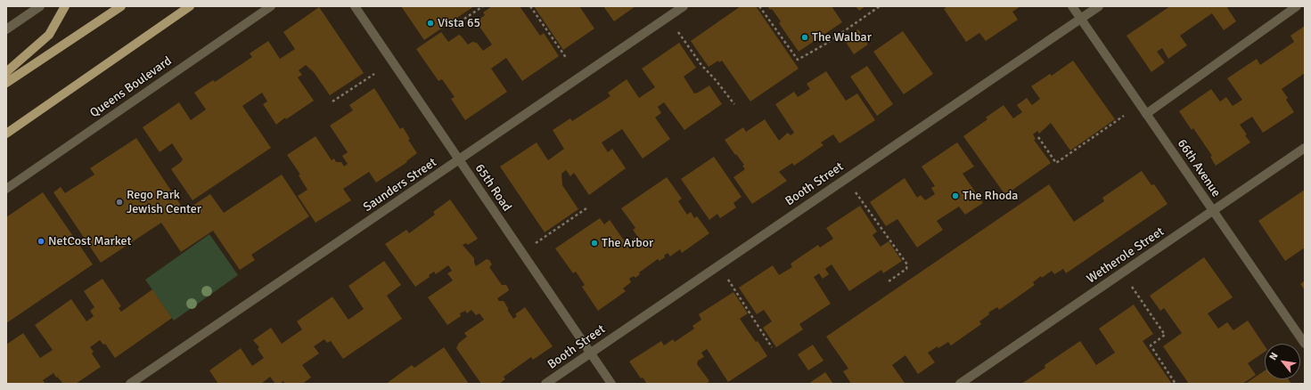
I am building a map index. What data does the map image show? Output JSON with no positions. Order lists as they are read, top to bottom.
{
  "streets": {
    "street": [
      "Queens Boulevard",
      "66th Avenue",
      "Booth Street",
      "Saunders Street",
      "65th Road",
      "Wetherole Street"
    ]
  },
  "crossings": [
    ["66th Avenue", "Booth Street"],
    ["66th Avenue", "Wetherole Street"],
    ["Booth Street", "65th Road"],
    ["Saunders Street", "65th Road"]
  ],
  "places": [
    "Vista 65",
    "The Walbar",
    "The Rhoda",
    "Rego Park Jewish Center",
    "NetCost Market",
    "The Arbor"
  ],
  "north": "top left"
}
